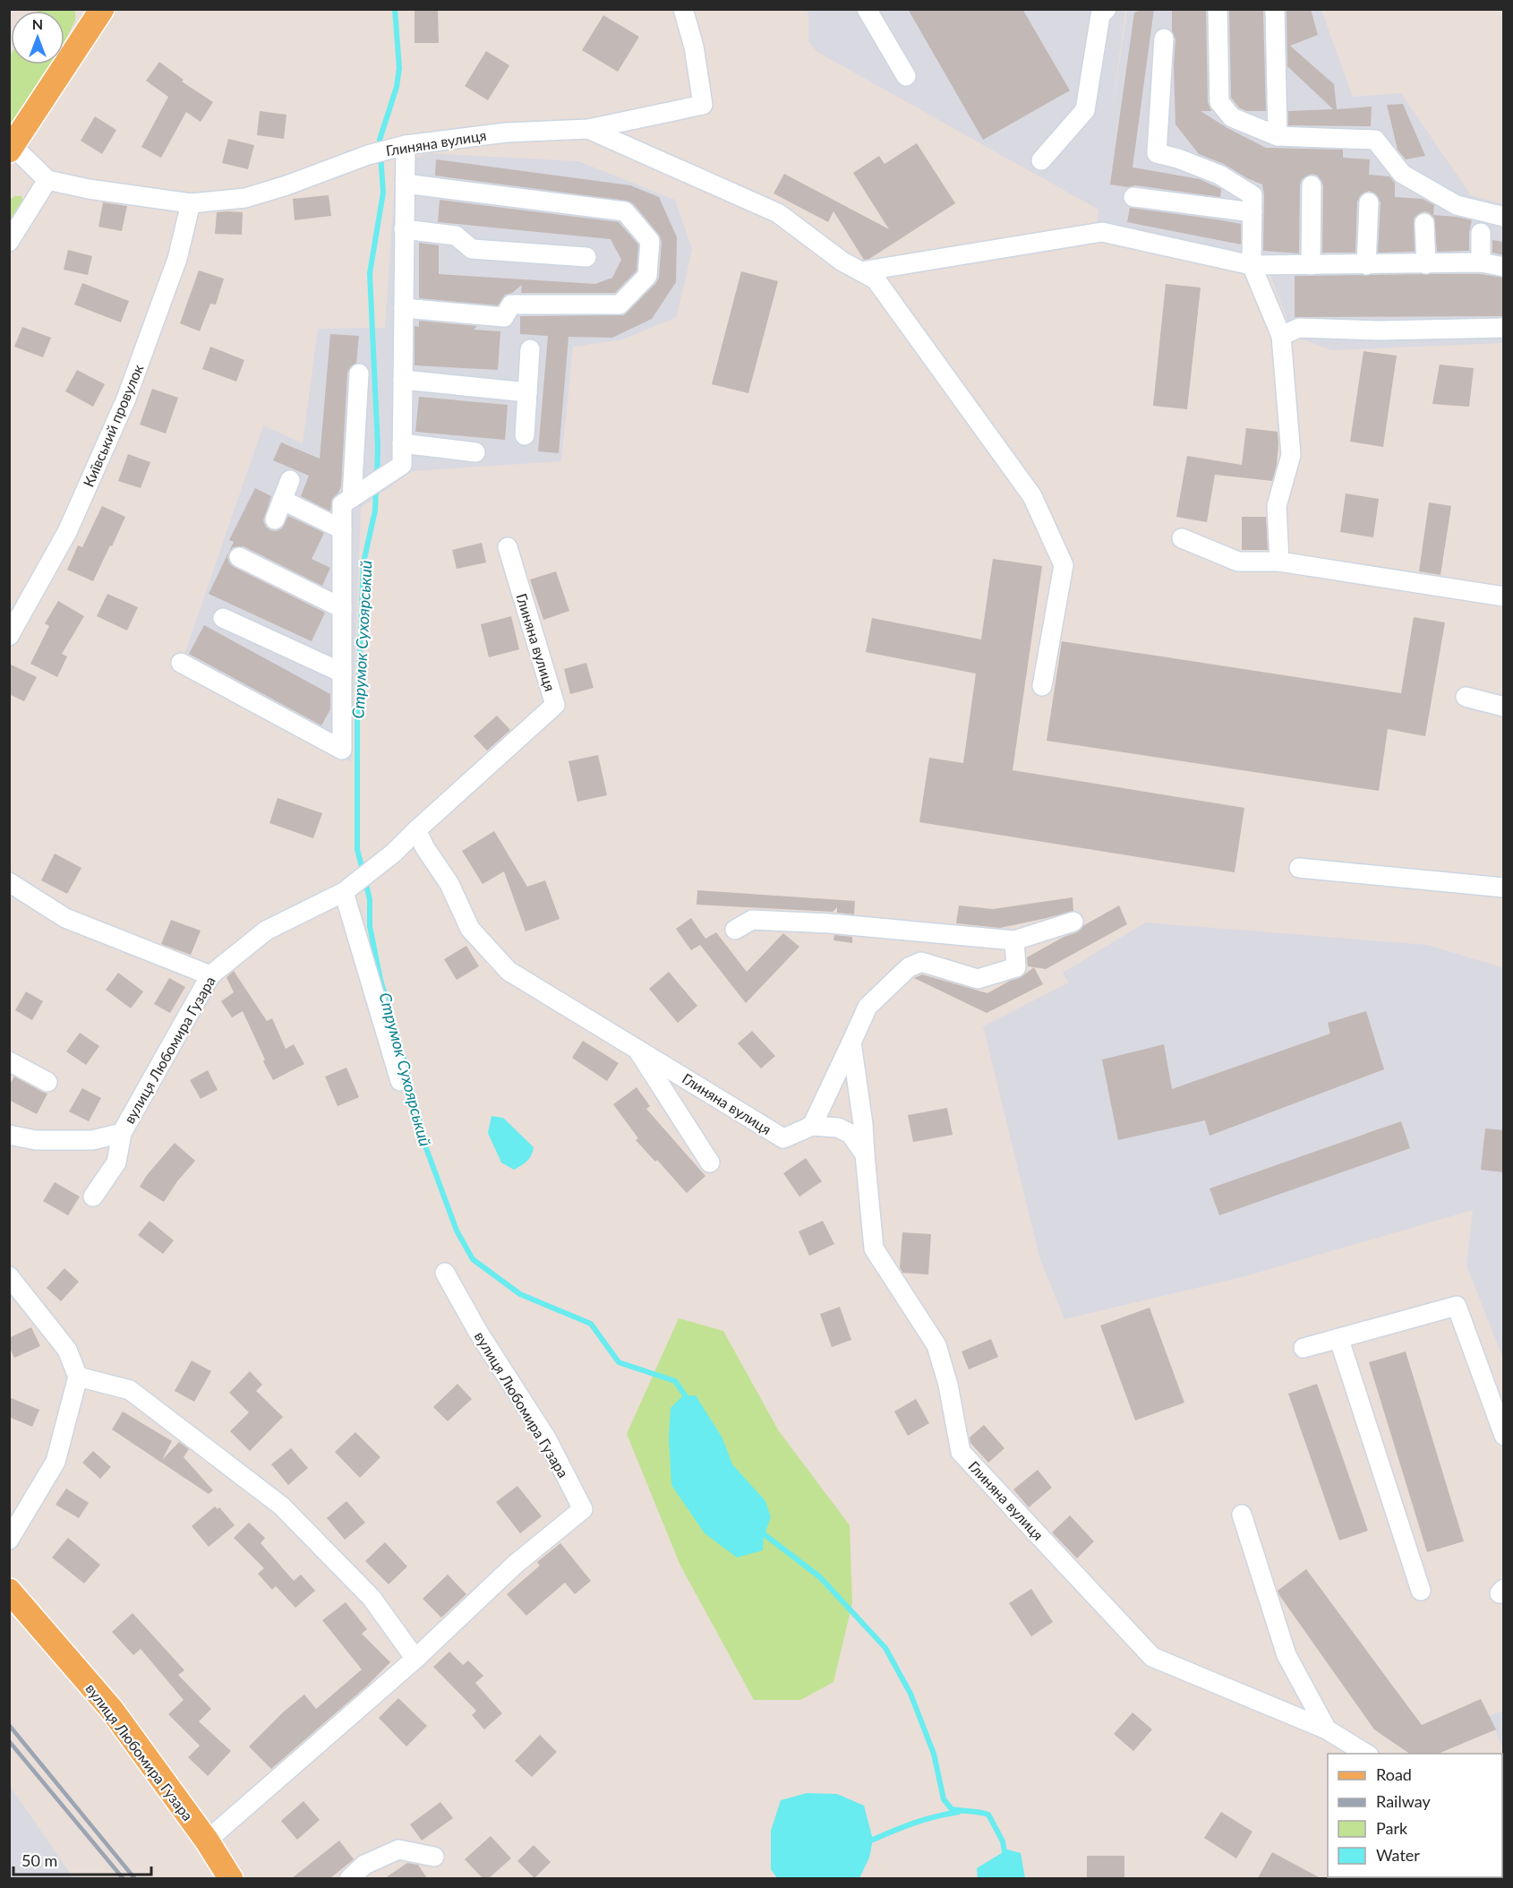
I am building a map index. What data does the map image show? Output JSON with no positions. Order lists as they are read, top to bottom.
{
  "streets": {
    "main road": ["вулиця Любомира Гузара"],
    "street": ["Глиняна вулиця", "Київський провулок"]
  },
  "crossings": [
    ["Глиняна вулиця", "Київський провулок"],
    ["Глиняна вулиця", "вулиця Любомира Гузара"]
  ],
  "water": ["Струмок Сухоярський"],
  "legend": [
    "Road",
    "Railway",
    "Park",
    "Water"
  ],
  "scale_bar": "50 m",
  "north": "top"
}
